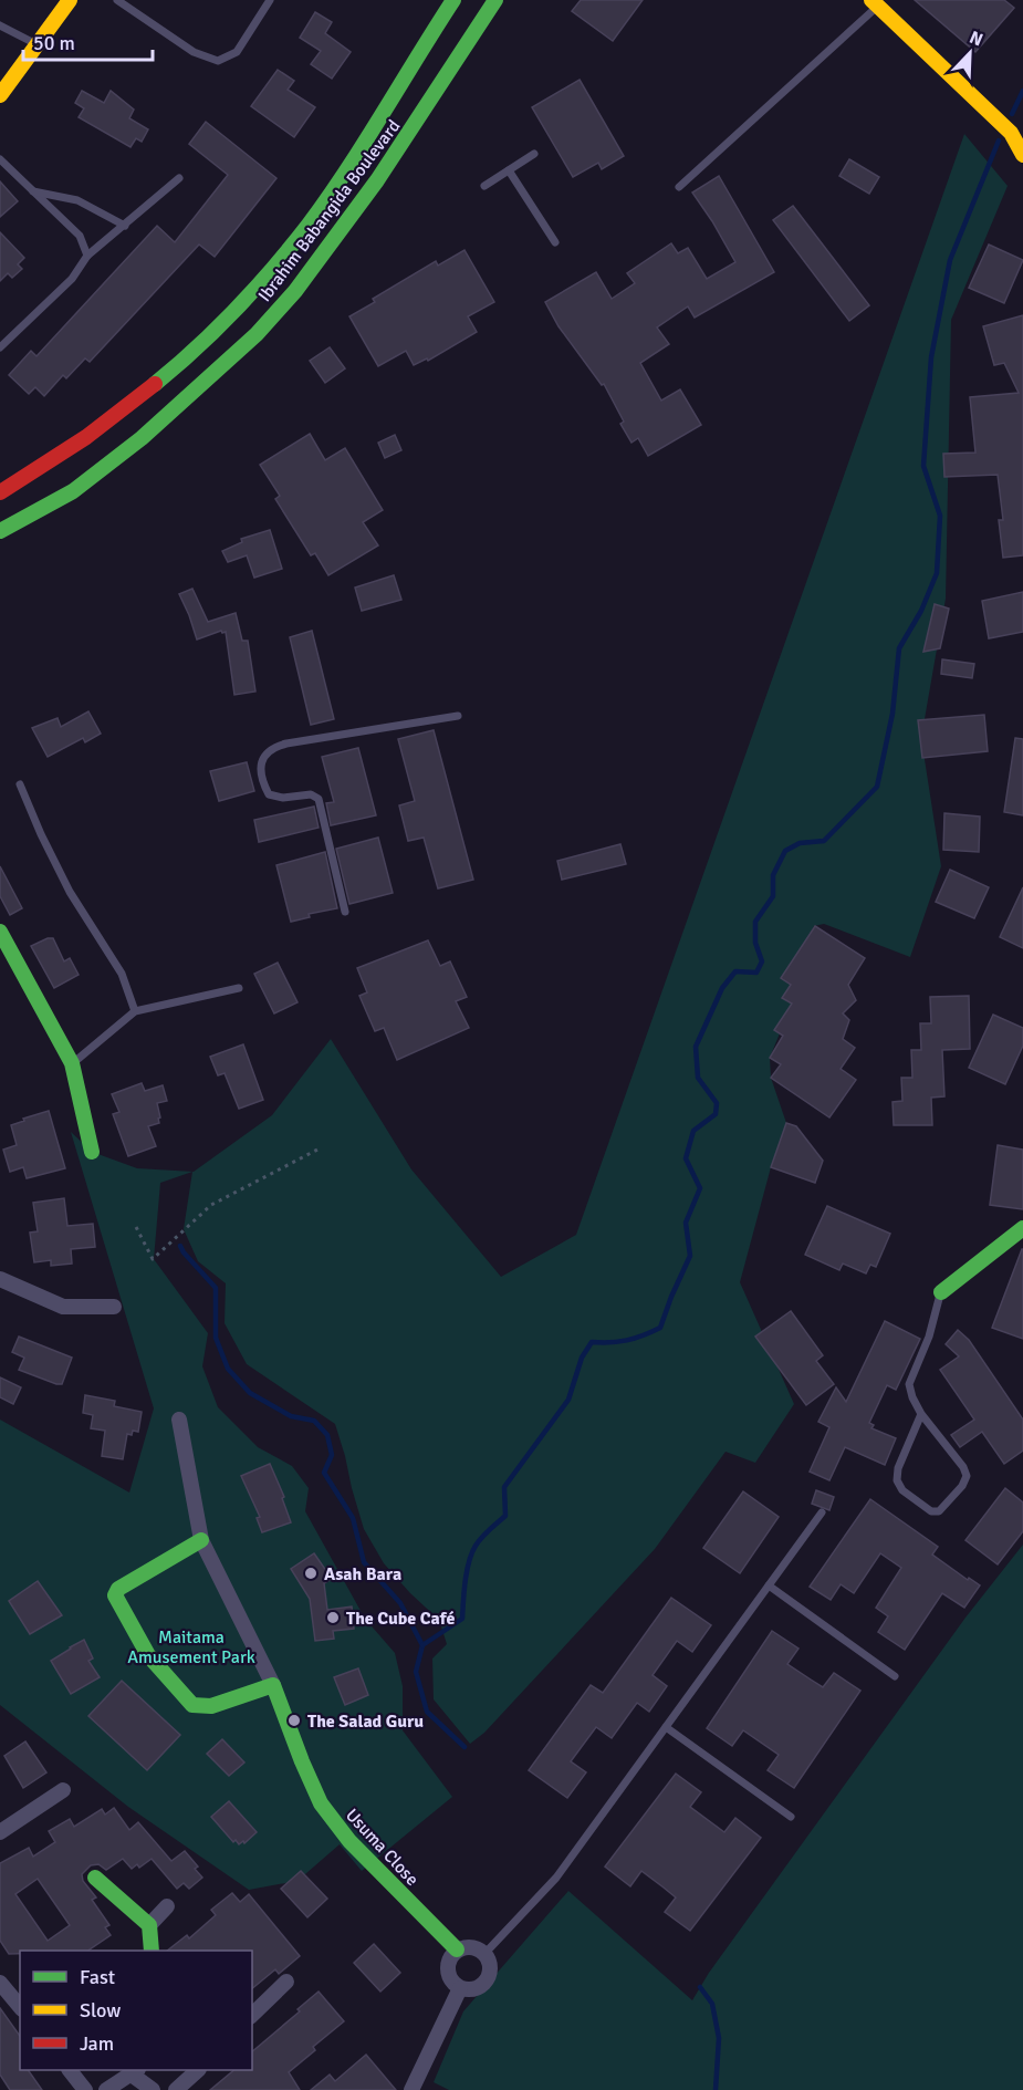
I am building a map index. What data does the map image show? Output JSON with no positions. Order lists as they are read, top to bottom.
{
  "streets": {
    "street": ["Ibrahim Babangida Boulevard", "Usuma Close"]
  },
  "parks": ["Maitama Amusement Park"],
  "places": ["Asah Bara", "The Cube Café", "The Salad Guru"],
  "legend": ["Fast", "Slow", "Jam"],
  "scale_bar": "50 m",
  "north": "top right"
}
